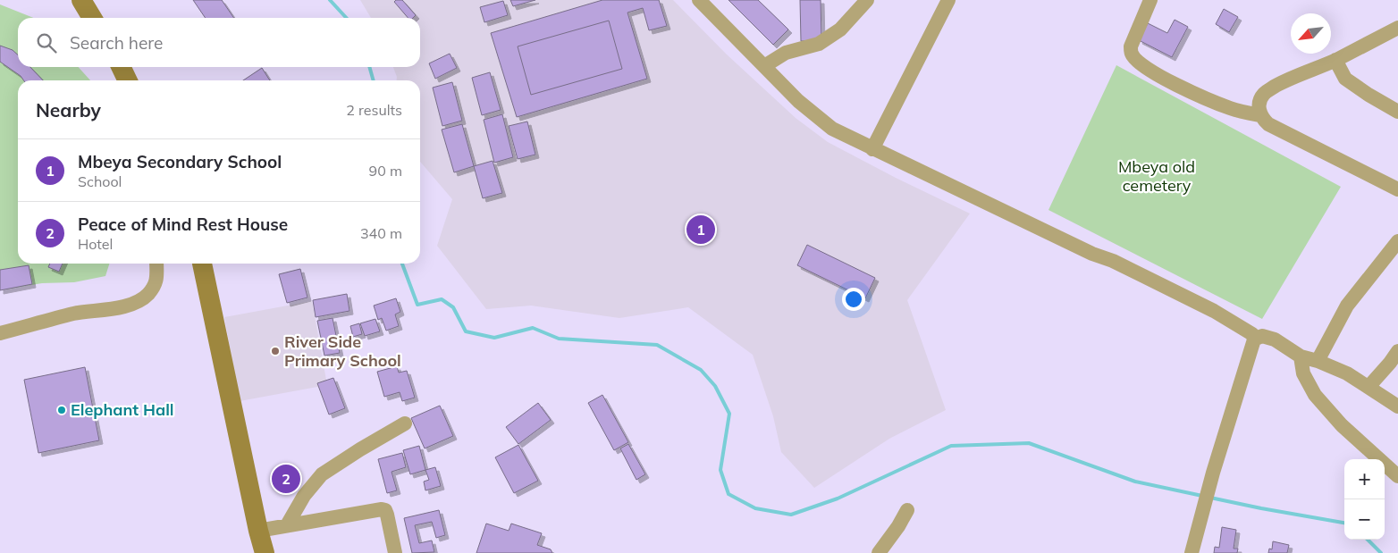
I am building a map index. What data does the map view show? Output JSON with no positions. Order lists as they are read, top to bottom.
{
  "parks": ["Mbeya old cemetery"],
  "places": ["River Side Primary School", "Elephant Hall"],
  "north": "bottom left",
  "page": {
    "search": "Search here",
    "heading": ["Nearby", "2 results"],
    "list": [
      {
        "mark": "1",
        "name": "Mbeya Secondary School",
        "note": "School",
        "value": "90 m"
      },
      {
        "mark": "2",
        "name": "Peace of Mind Rest House",
        "note": "Hotel",
        "value": "340 m"
      }
    ],
    "pins": ["1", "2"],
    "map_buttons": ["+", "−"]
  }
}
